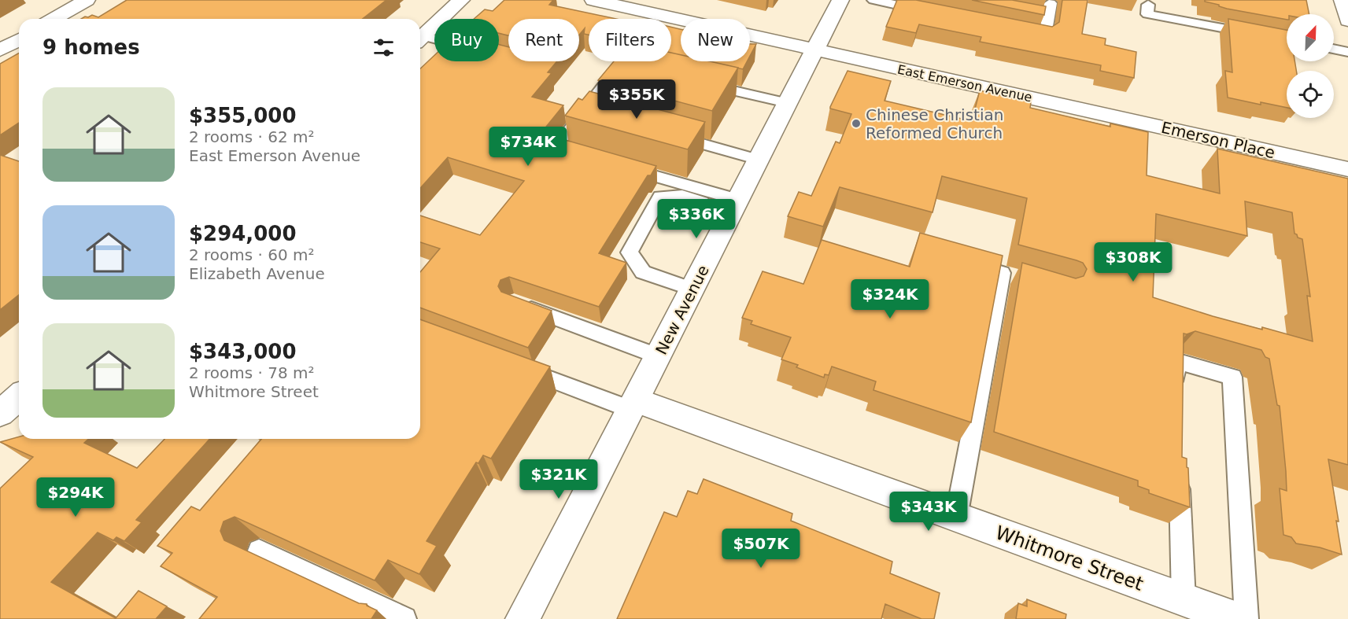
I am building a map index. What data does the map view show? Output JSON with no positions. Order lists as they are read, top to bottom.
{
  "streets": {
    "street": [
      "East Emerson Avenue",
      "Emerson Place",
      "New Avenue",
      "Whitmore Street"
    ]
  },
  "crossings": [
    ["East Emerson Avenue", "Emerson Place"],
    ["East Emerson Avenue", "New Avenue"],
    ["New Avenue", "Whitmore Street"]
  ],
  "places": ["Chinese Christian Reformed Church"],
  "north": "top right",
  "page": {
    "chip": [
      "Buy",
      "Rent",
      "Filters",
      "New"
    ],
    "heading": "9 homes",
    "list": [
      {
        "name": "$355,000",
        "note": "2 rooms · 62 m² · East Emerson Avenue"
      },
      {
        "name": "$294,000",
        "note": "2 rooms · 60 m² · Elizabeth Avenue"
      },
      {
        "name": "$343,000",
        "note": "2 rooms · 78 m² · Whitmore Street"
      }
    ],
    "price": [
      "$355K",
      "$734K",
      "$336K",
      "$308K",
      "$324K",
      "$321K",
      "$294K",
      "$343K",
      "$507K"
    ]
  }
}
